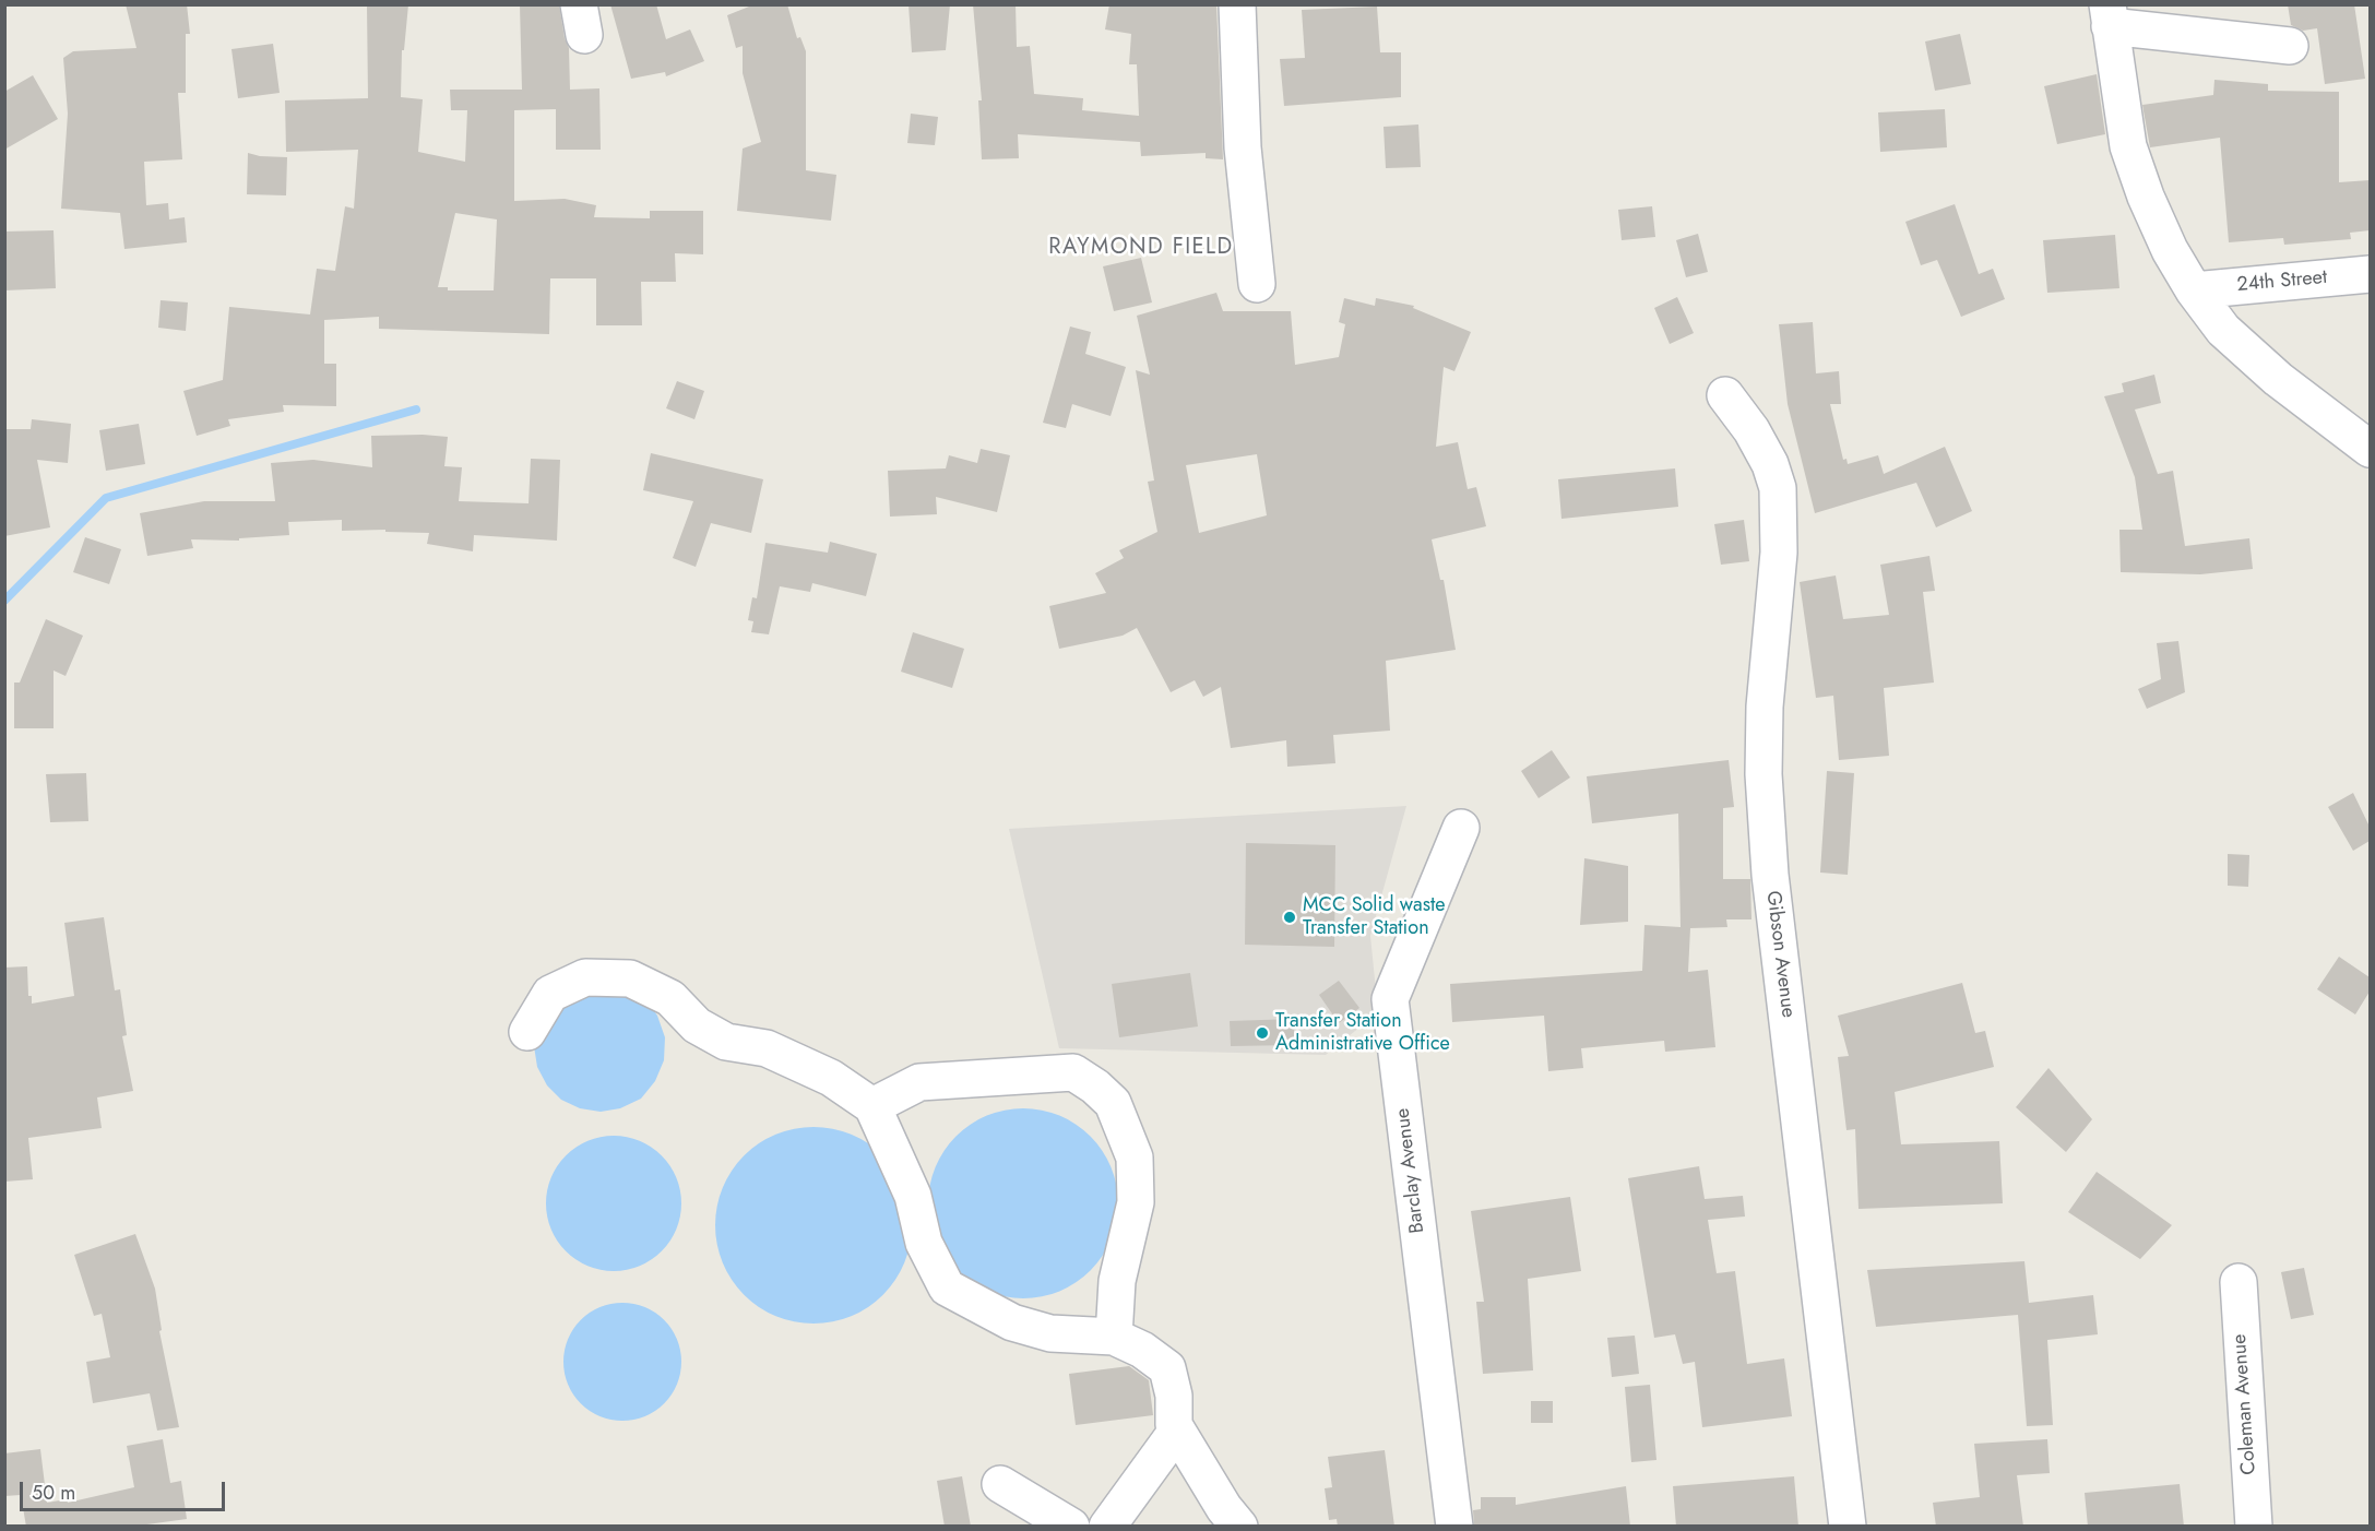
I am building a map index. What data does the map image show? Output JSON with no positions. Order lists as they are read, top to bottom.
{
  "streets": {
    "street": [
      "24th Street",
      "Gibson Avenue",
      "Barclay Avenue",
      "Coleman Avenue"
    ]
  },
  "districts": ["RAYMOND FIELD"],
  "places": ["MCC Solid waste Transfer Station", "Transfer Station Administrative Office"],
  "scale_bar": "50 m"
}
